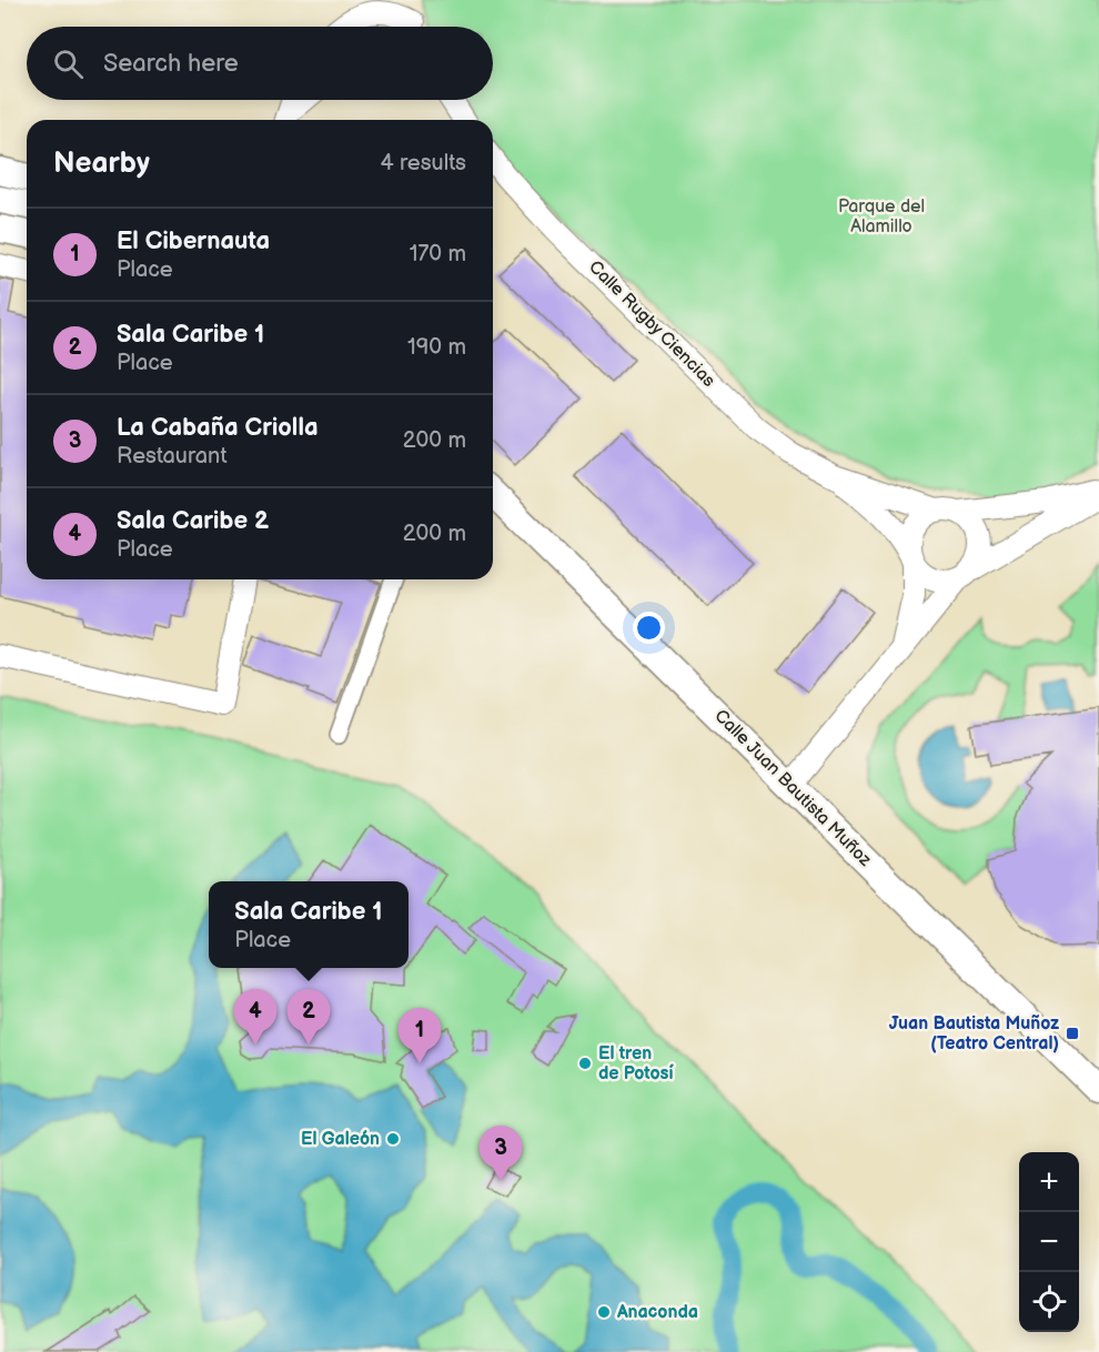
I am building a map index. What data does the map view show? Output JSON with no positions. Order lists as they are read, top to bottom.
{
  "streets": {
    "street": ["Calle Rugby Ciencias", "Calle Juan Bautista Muñoz"]
  },
  "parks": ["Parque del Alamillo"],
  "places": {
    "transit": ["Juan Bautista Muñoz (Teatro Central)"],
    "other": ["El tren de Potosí", "El Galeón", "Anaconda"]
  },
  "page": {
    "search": "Search here",
    "heading": ["Nearby", "4 results"],
    "list": [
      {
        "mark": "1",
        "name": "El Cibernauta",
        "note": "Place",
        "value": "170 m"
      },
      {
        "mark": "2",
        "name": "Sala Caribe 1",
        "note": "Place",
        "value": "190 m"
      },
      {
        "mark": "3",
        "name": "La Cabaña Criolla",
        "note": "Restaurant",
        "value": "200 m"
      },
      {
        "mark": "4",
        "name": "Sala Caribe 2",
        "note": "Place",
        "value": "200 m"
      }
    ],
    "popup": ["Sala Caribe 1", "Place"],
    "pins": [
      "2",
      "4",
      "1",
      "3"
    ],
    "map_buttons": ["+", "−"]
  }
}
